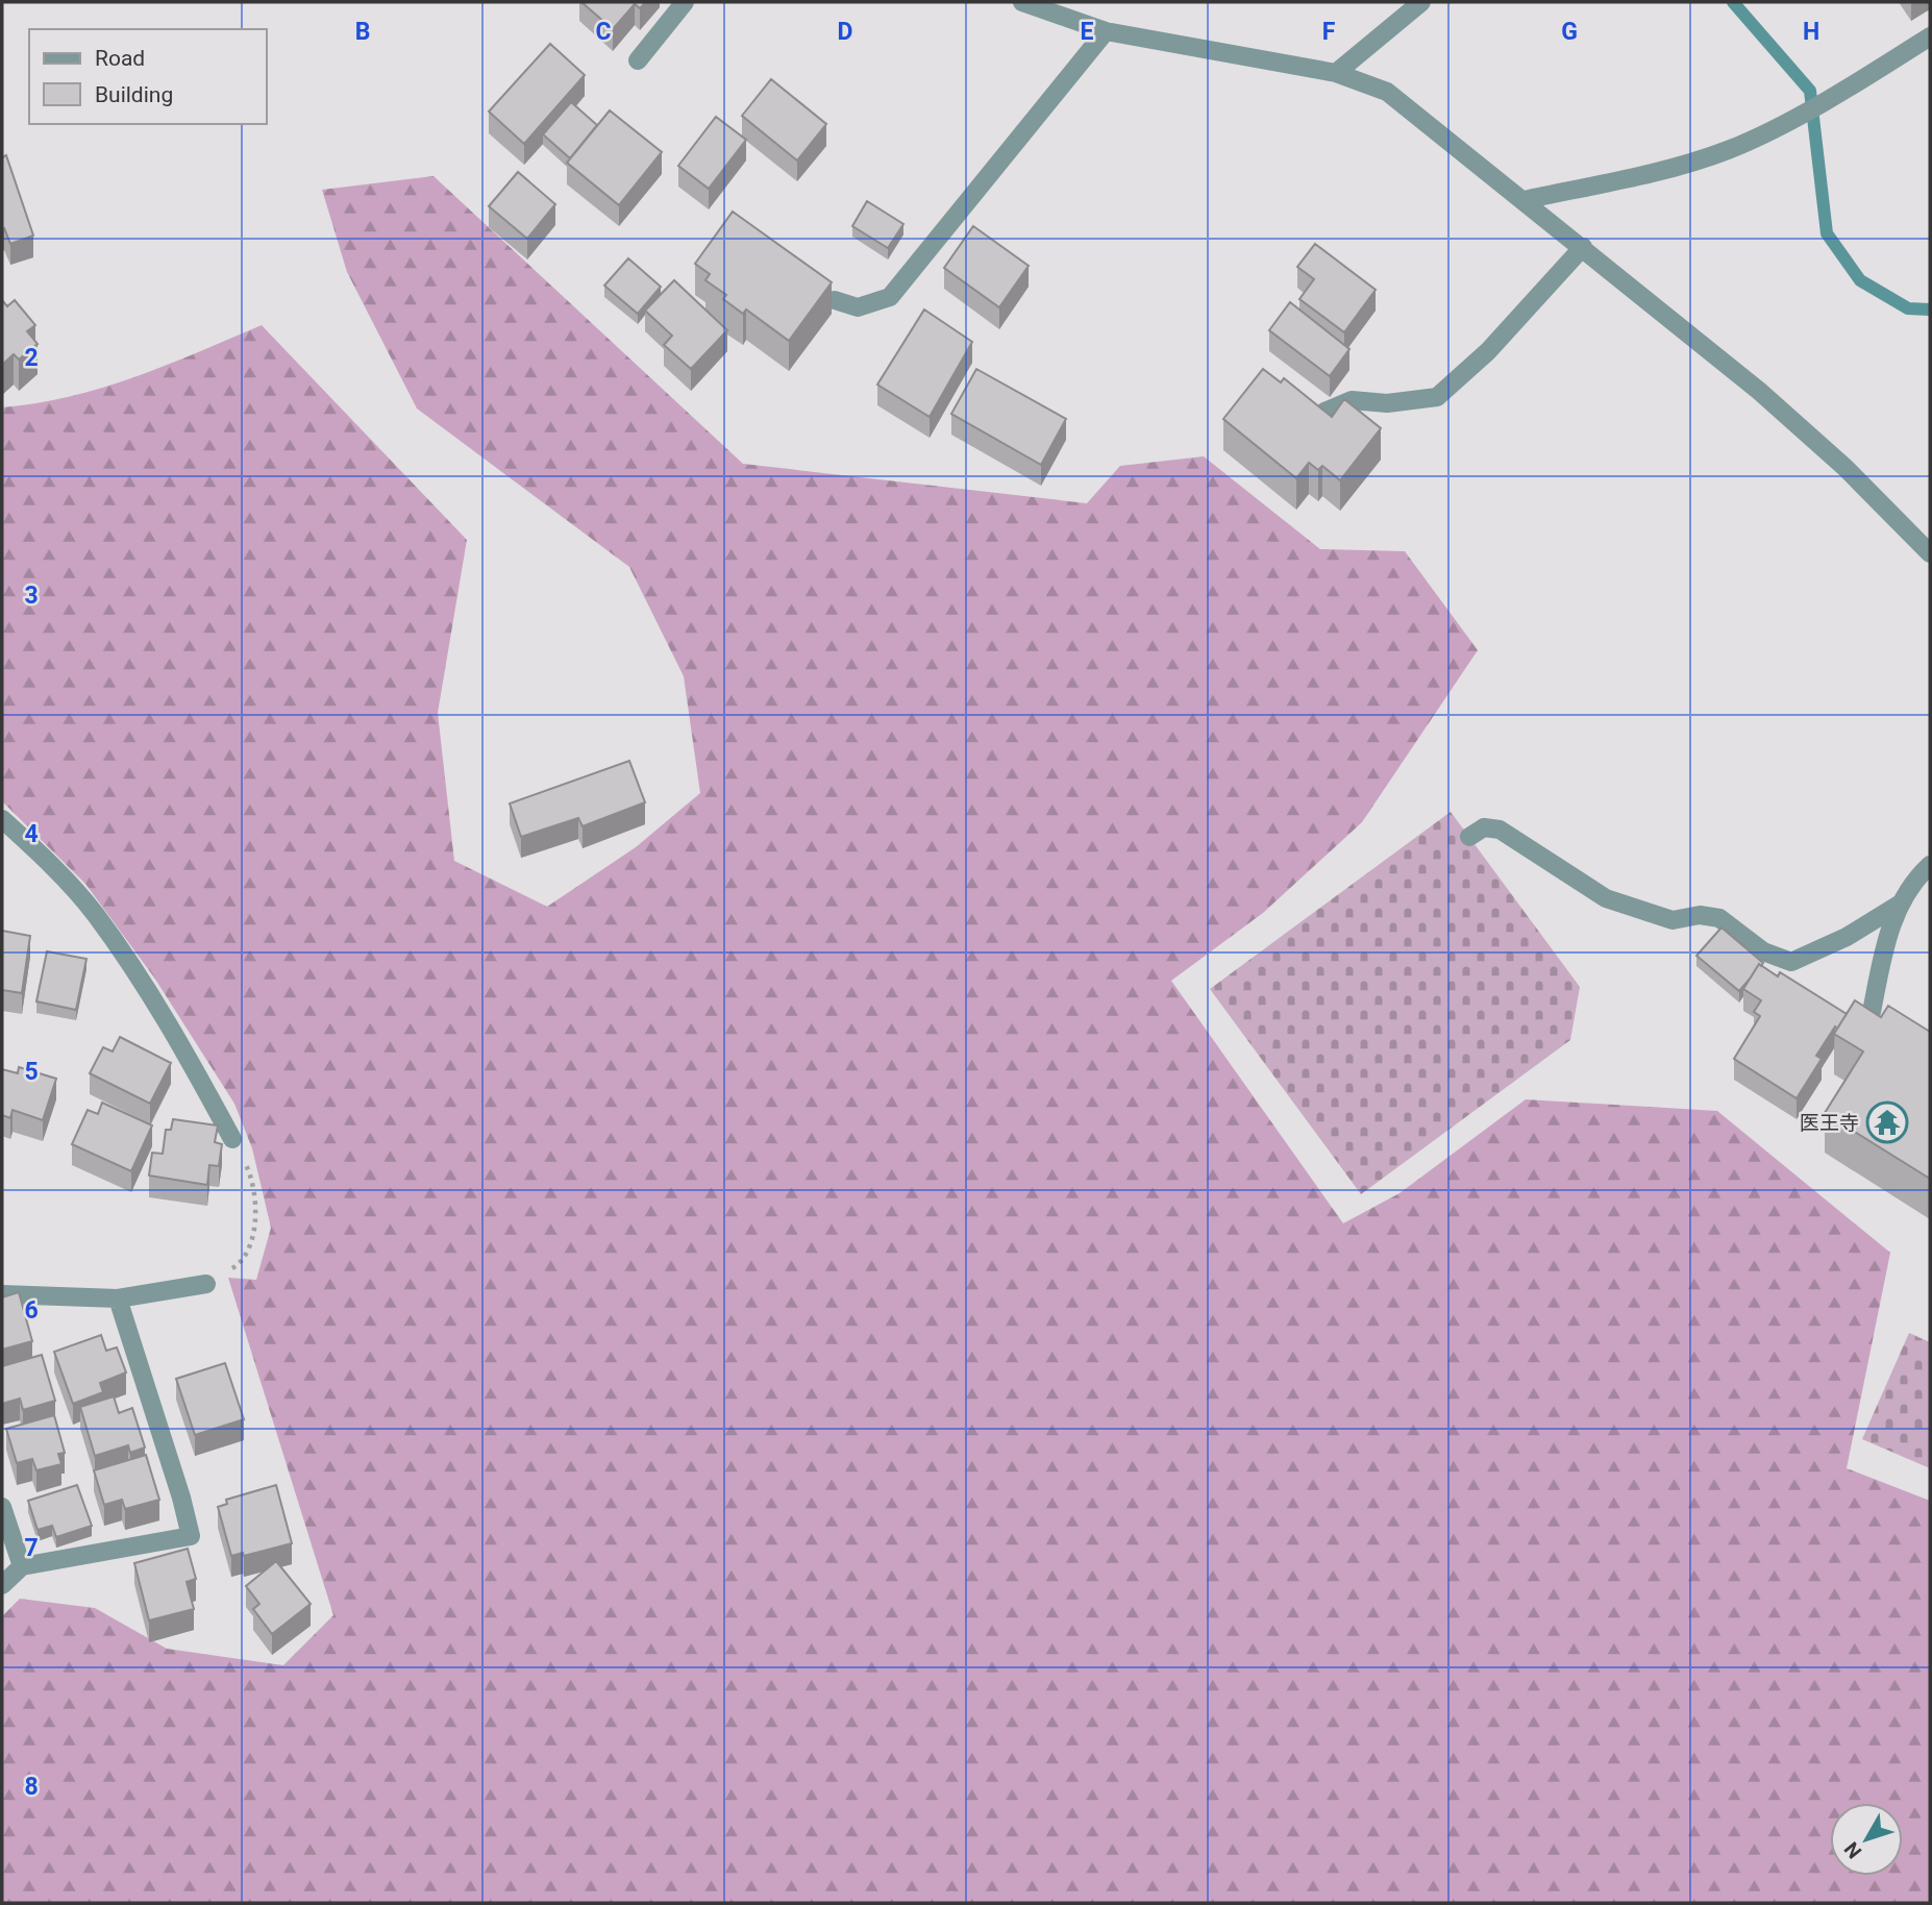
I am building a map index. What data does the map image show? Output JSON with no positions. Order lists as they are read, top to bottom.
{
  "places": {
    "temple": ["医王寺"]
  },
  "legend": ["Road", "Building"],
  "north": "bottom left",
  "grid": {
    "columns": [
      "B",
      "C",
      "D",
      "E",
      "F",
      "G",
      "H"
    ],
    "rows": [
      "2",
      "3",
      "4",
      "5",
      "6",
      "7",
      "8"
    ]
  }
}
